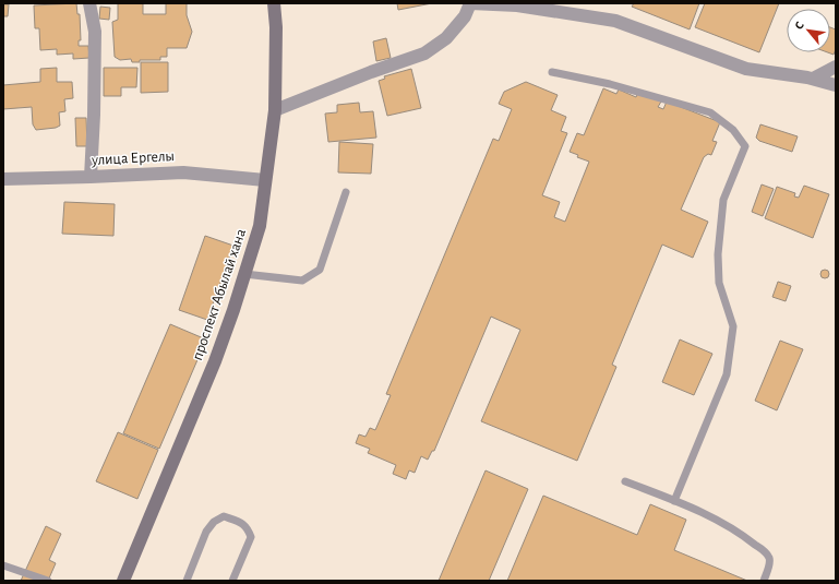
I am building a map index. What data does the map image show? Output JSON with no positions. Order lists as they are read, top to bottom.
{
  "streets": {
    "main road": ["проспект Абылай хана"],
    "street": ["улица Ергелы"]
  },
  "crossings": [
    ["улица Ергелы", "проспект Абылай хана"]
  ],
  "north": "top left"
}
